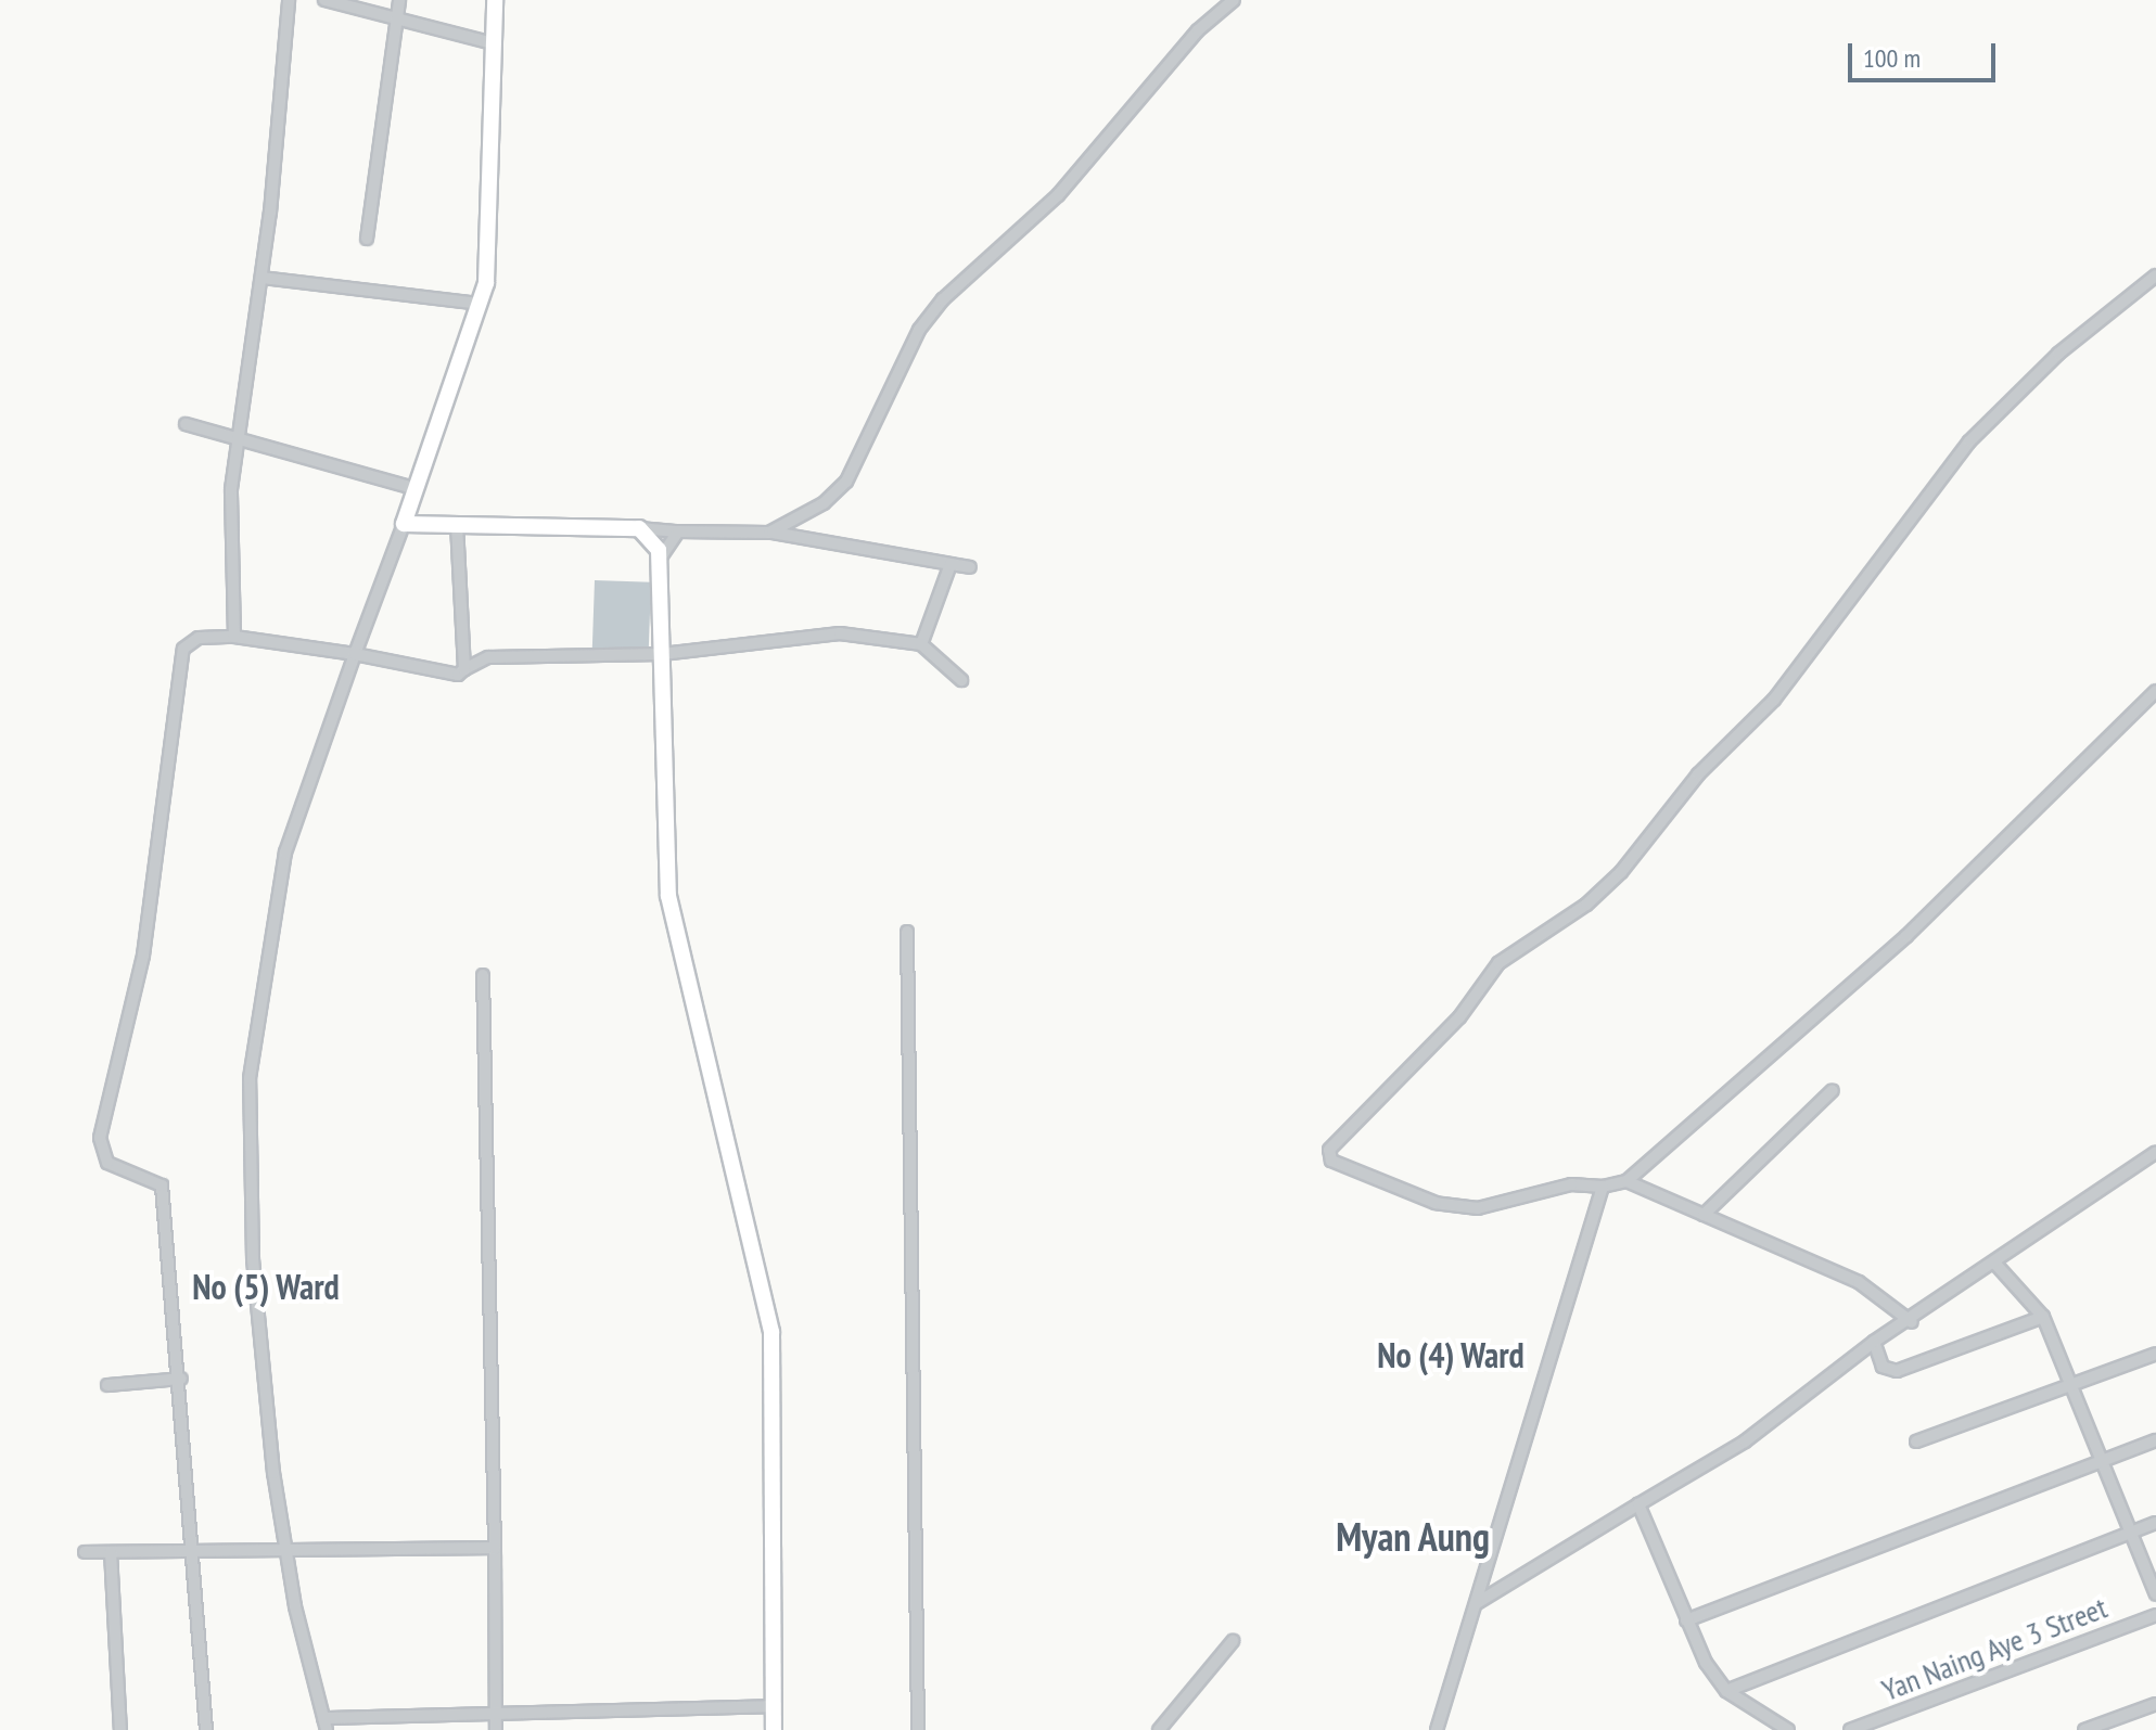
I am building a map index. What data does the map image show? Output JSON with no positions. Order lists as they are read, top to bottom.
{
  "streets": {
    "street": ["Yan Naing Aye 3 Street"]
  },
  "districts": ["No (5) Ward", "No (4) Ward", "Myan Aung"],
  "scale_bar": "100 m"
}
